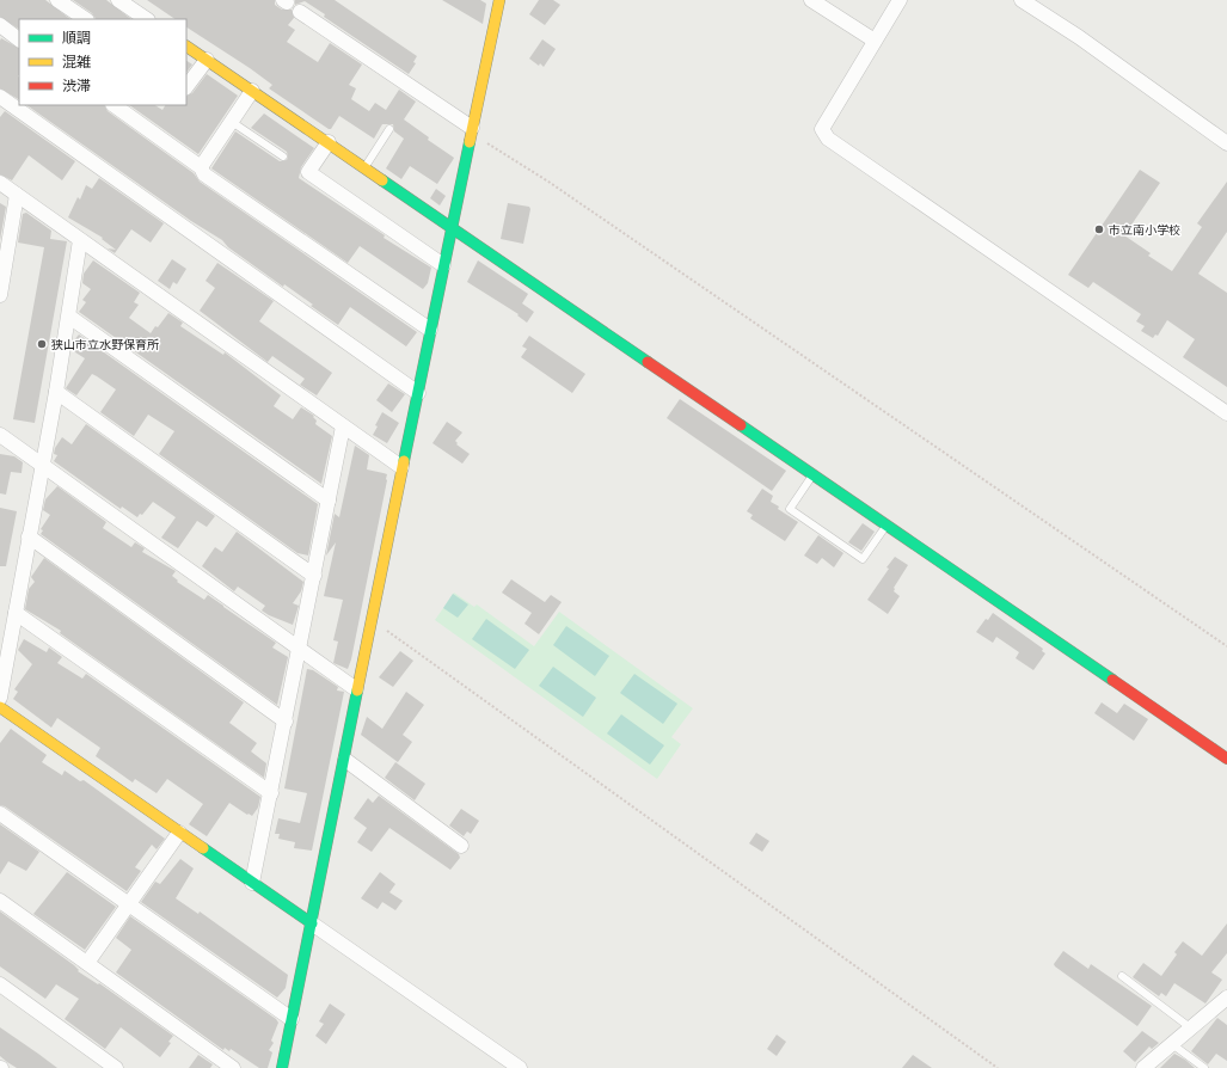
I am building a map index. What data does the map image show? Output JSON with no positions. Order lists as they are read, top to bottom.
{
  "places": ["市立南小学校", "狭山市立水野保育所"],
  "legend": ["順調", "混雑", "渋滞"]
}
